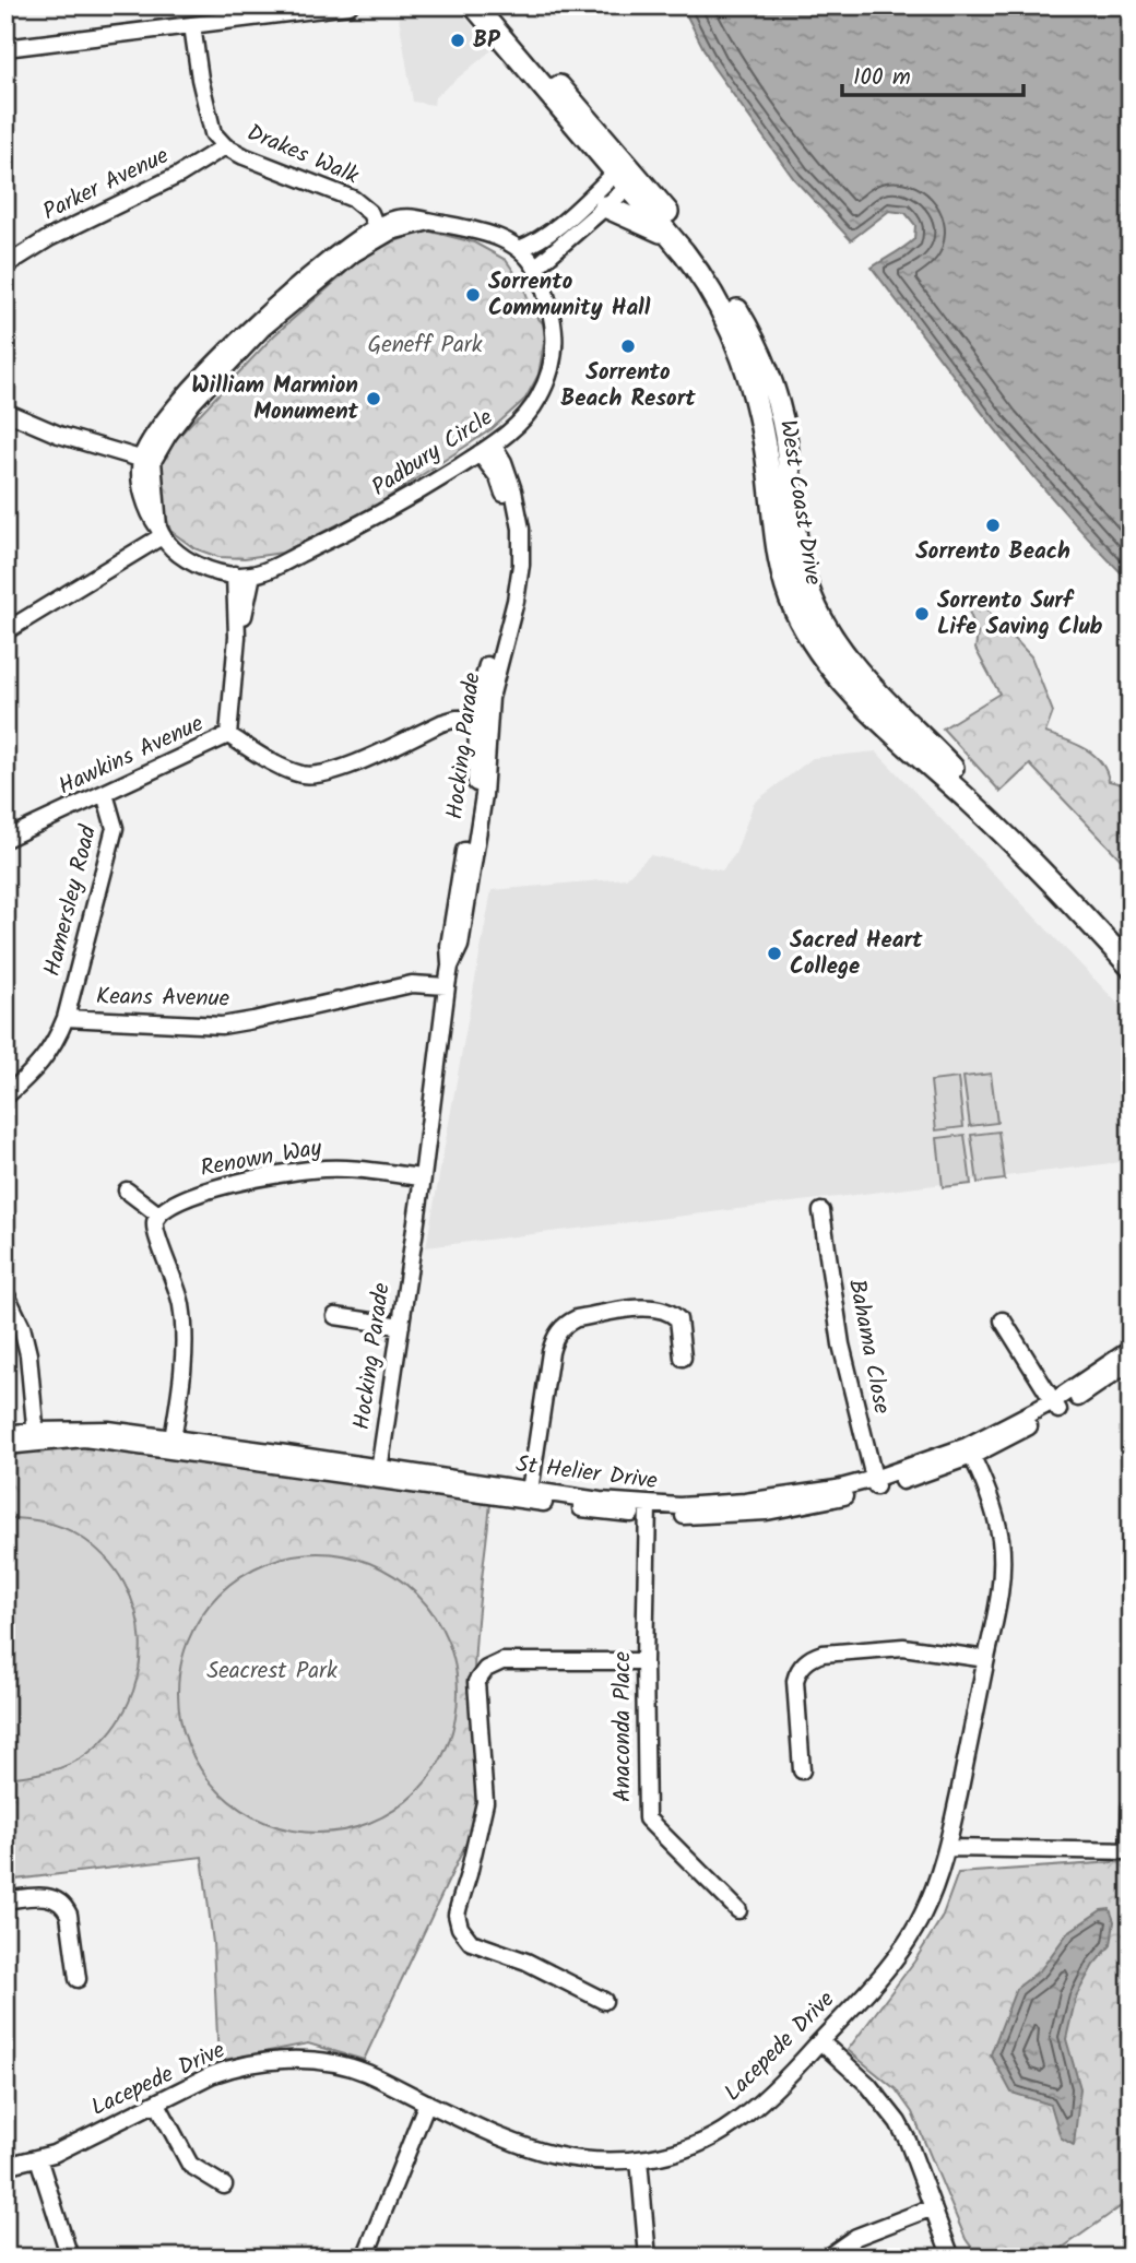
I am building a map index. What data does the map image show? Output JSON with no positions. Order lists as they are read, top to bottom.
{
  "streets": {
    "main road": ["West Coast Drive"],
    "street": [
      "Drakes Walk",
      "Parker Avenue",
      "Padbury Circle",
      "Hocking Parade",
      "Hawkins Avenue",
      "Hamersley Road",
      "Keans Avenue",
      "Renown Way",
      "Bahama Close",
      "St Helier Drive",
      "Anaconda Place",
      "Lacepede Drive"
    ]
  },
  "crossings": [
    ["Drakes Walk", "Parker Avenue"],
    ["Drakes Walk", "Padbury Circle"],
    ["Padbury Circle", "Hocking Parade"],
    ["Hocking Parade", "Hawkins Avenue"],
    ["Hocking Parade", "Keans Avenue"],
    ["Hocking Parade", "Renown Way"],
    ["Hocking Parade", "St Helier Drive"],
    ["Hawkins Avenue", "Hamersley Road"],
    ["Hamersley Road", "Keans Avenue"],
    ["Bahama Close", "St Helier Drive"],
    ["St Helier Drive", "Anaconda Place"],
    ["St Helier Drive", "Lacepede Drive"]
  ],
  "parks": ["Geneff Park", "Seacrest Park"],
  "places": [
    "BP",
    "Sorrento Community Hall",
    "Sorrento Beach Resort",
    "William Marmion Monument",
    "Sorrento Beach",
    "Sorrento Surf Life Saving Club",
    "Sacred Heart College"
  ],
  "scale_bar": "100 m"
}
